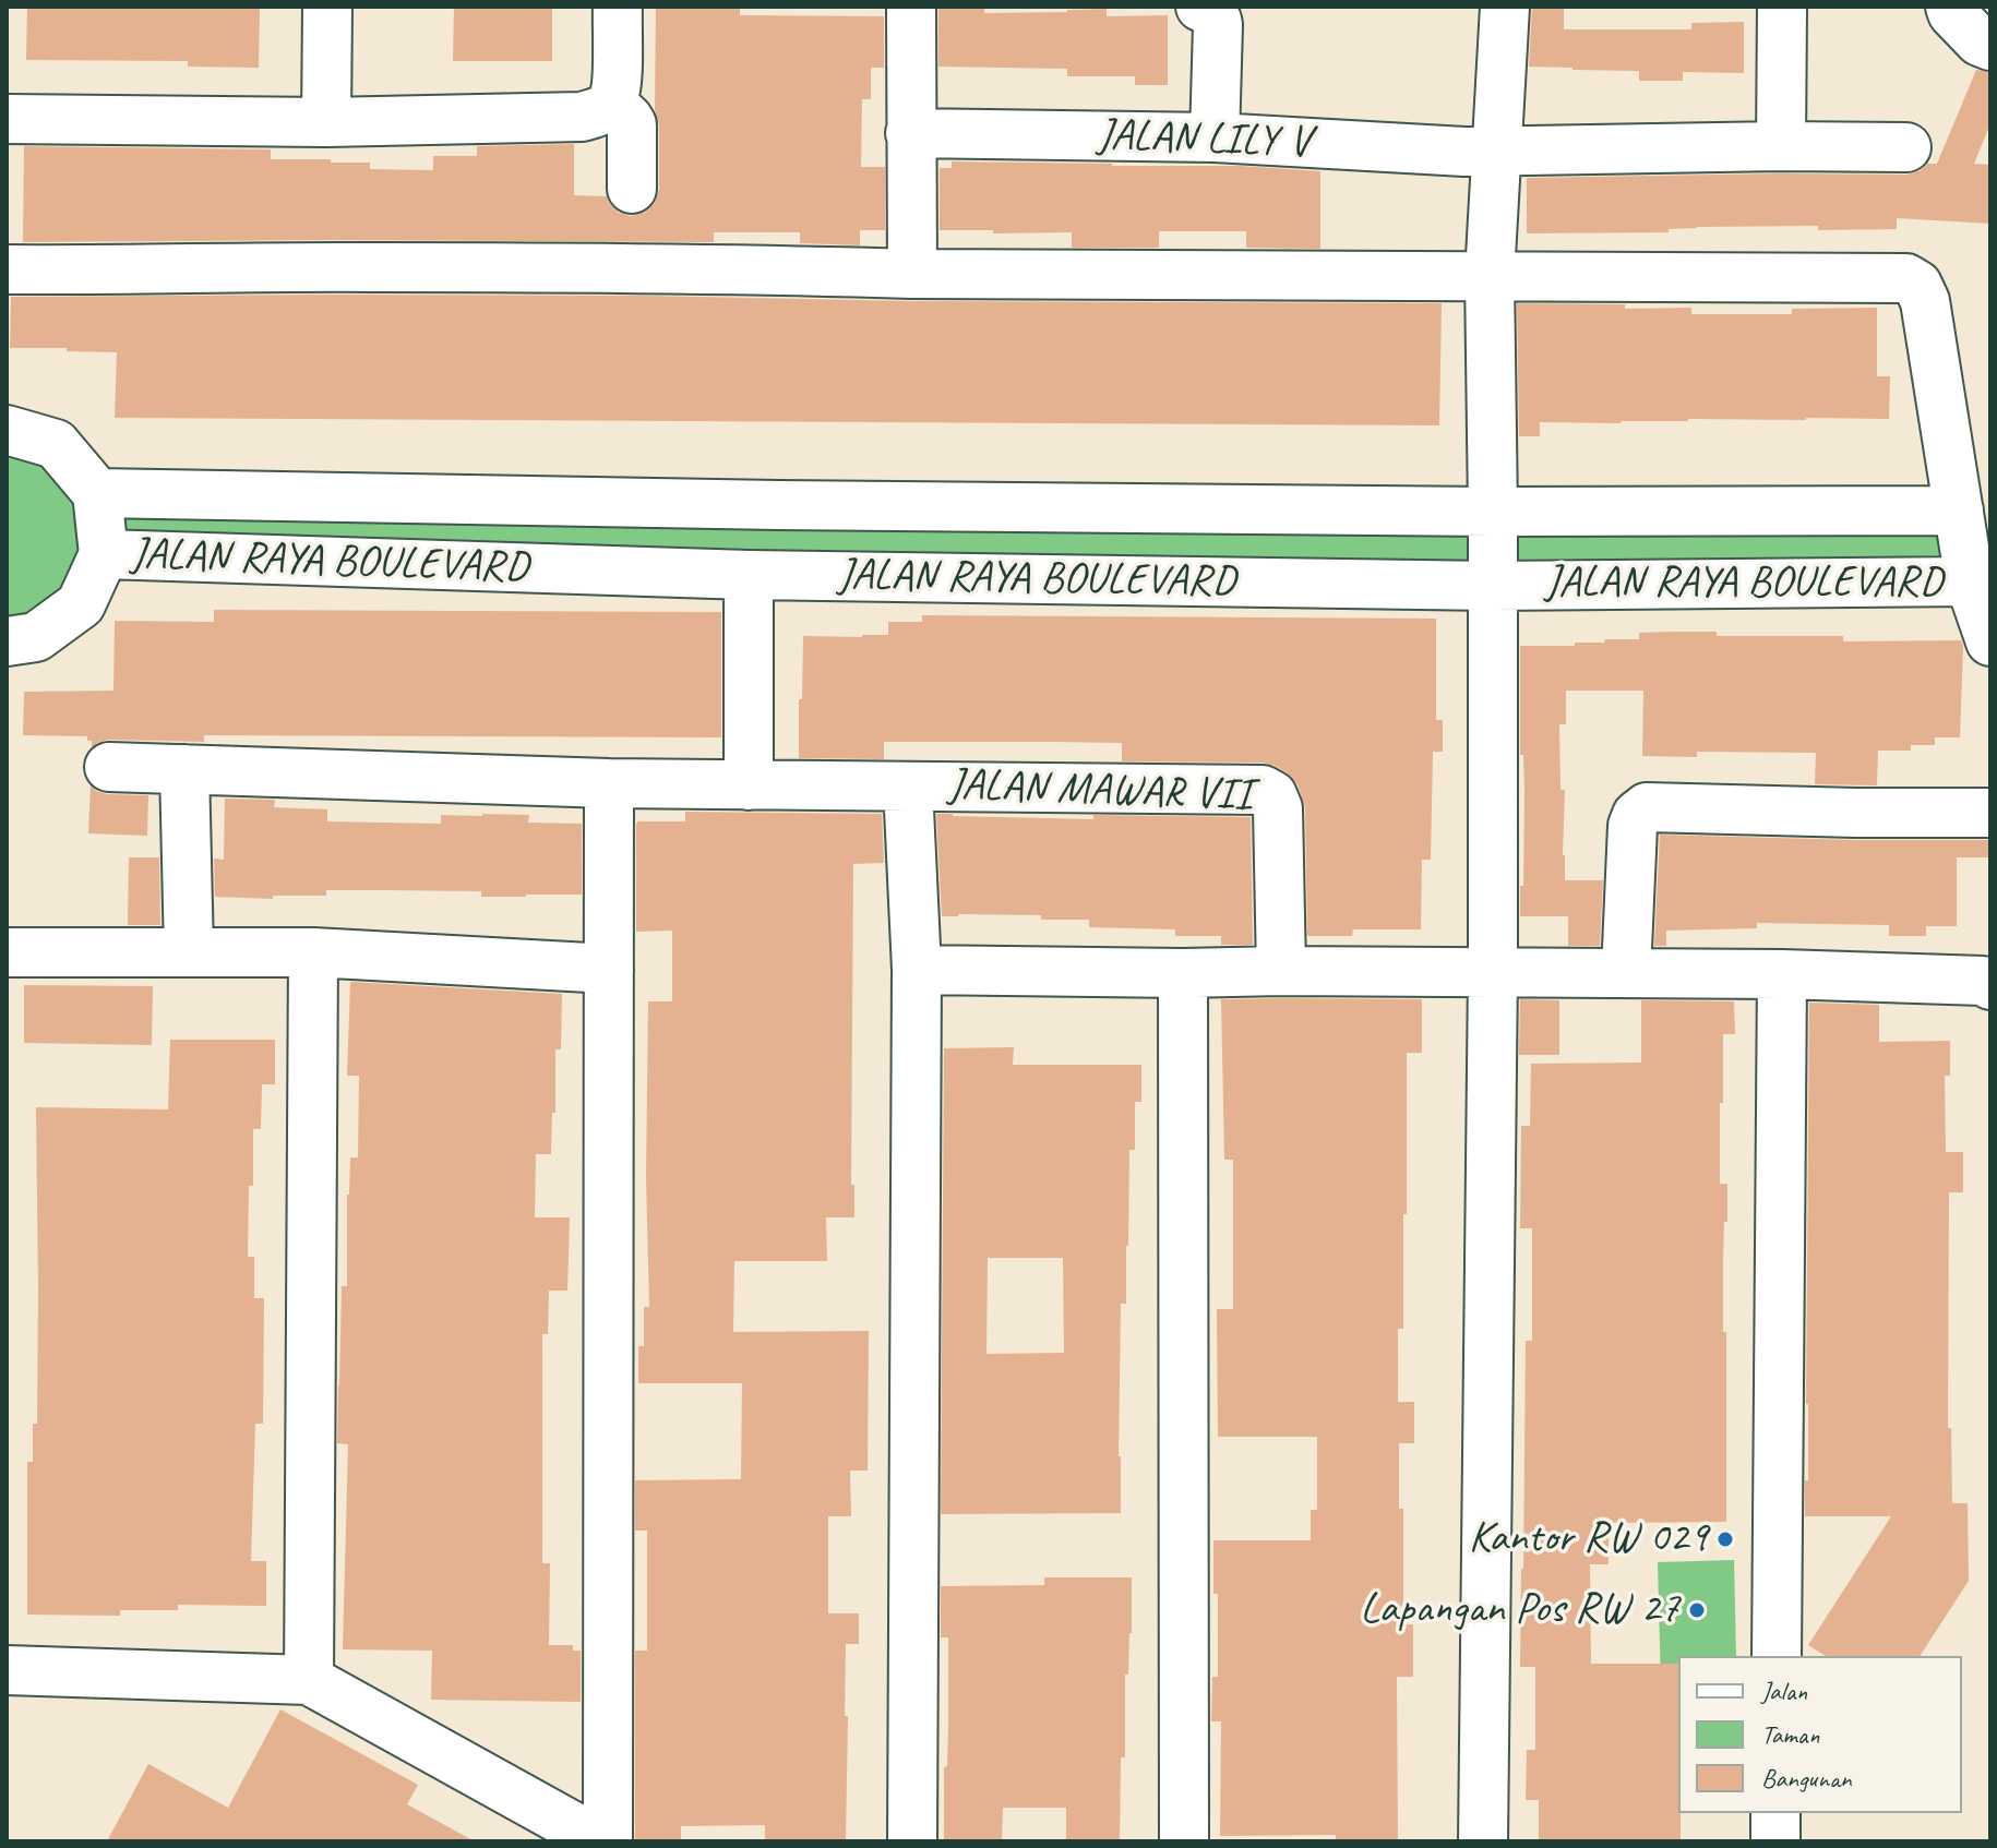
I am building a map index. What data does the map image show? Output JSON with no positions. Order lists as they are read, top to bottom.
{
  "streets": {
    "street": ["JALAN LILY V", "JALAN RAYA BOULEVARD", "JALAN MAWAR VII"]
  },
  "places": ["Kantor RW 029", "Lapangan Pos RW 27"],
  "legend": ["Jalan", "Taman", "Bangunan"]
}
